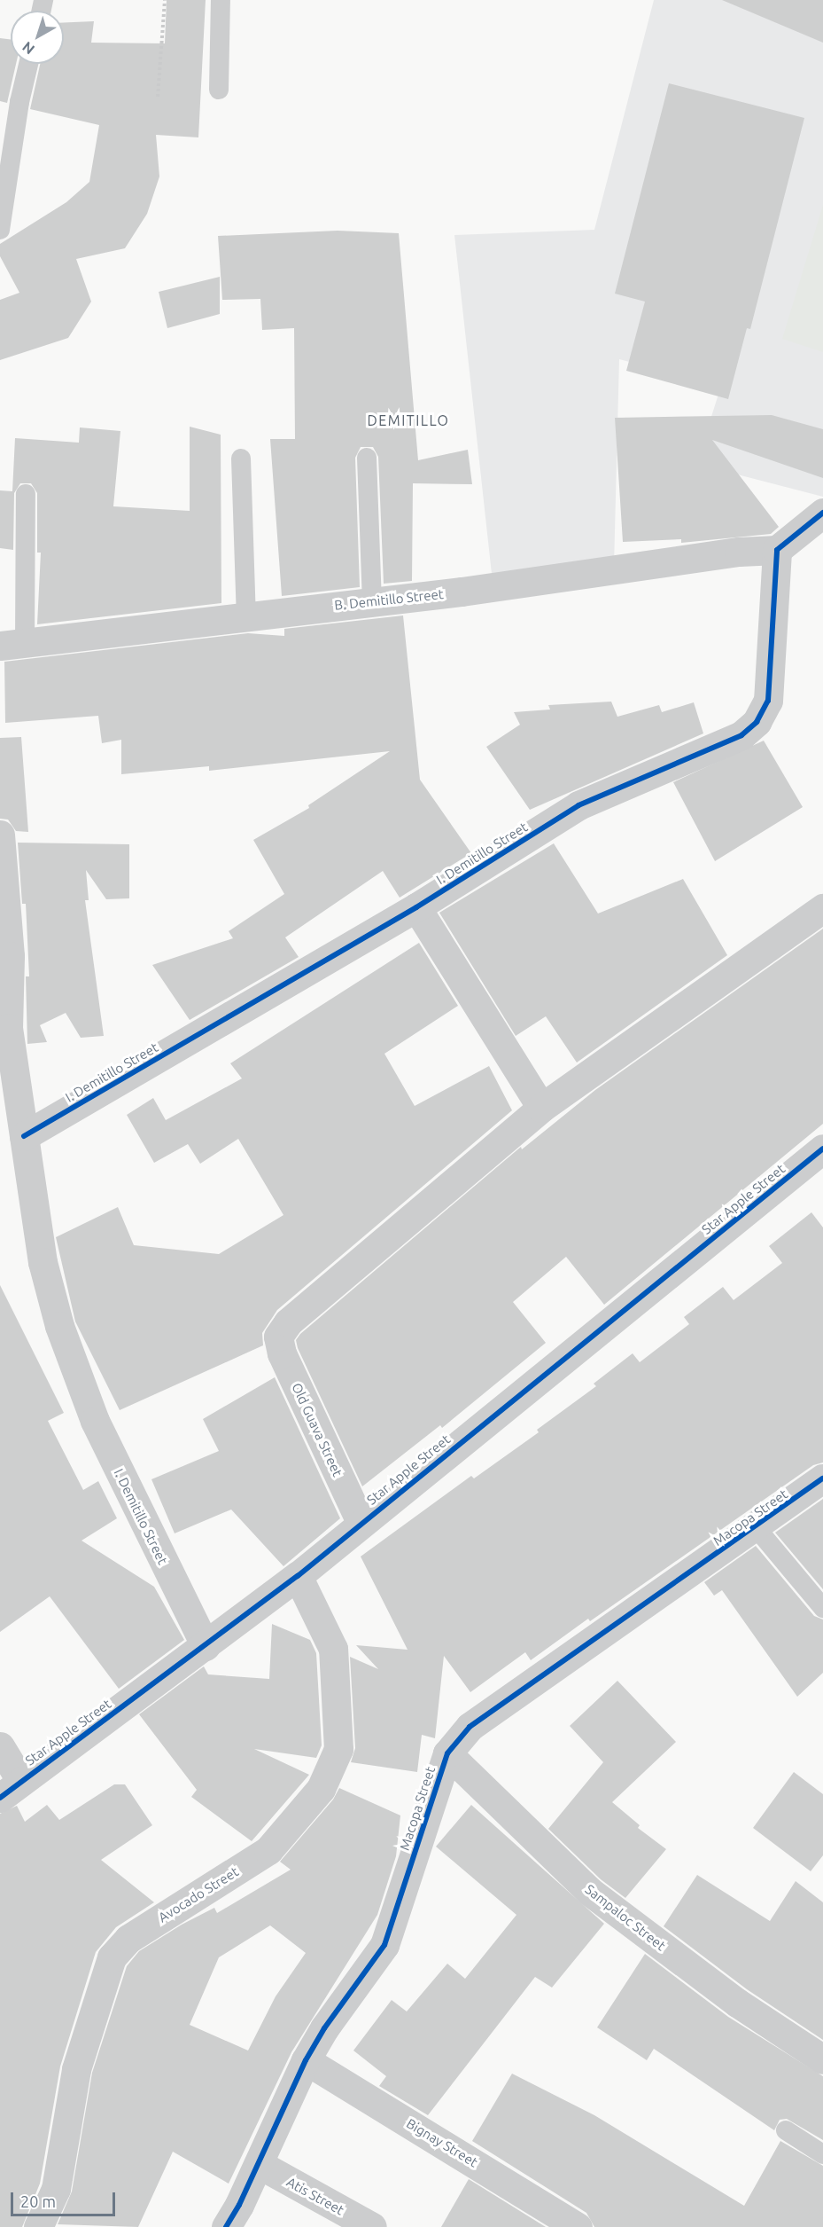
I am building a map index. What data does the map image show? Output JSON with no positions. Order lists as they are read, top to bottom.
{
  "streets": {
    "street": [
      "B. Demitillo Street",
      "I. Demitillo Street",
      "Star Apple Street",
      "Old Guava Street",
      "Macopa Street",
      "Avocado Street",
      "Sampaloc Street",
      "Bignay Street",
      "Atis Street"
    ]
  },
  "crossings": [
    ["B. Demitillo Street", "I. Demitillo Street"],
    ["I. Demitillo Street", "Star Apple Street"],
    ["Star Apple Street", "Old Guava Street"],
    ["Star Apple Street", "Avocado Street"],
    ["Macopa Street", "Sampaloc Street"],
    ["Macopa Street", "Bignay Street"],
    ["Macopa Street", "Atis Street"]
  ],
  "districts": ["DEMITILLO"],
  "scale_bar": "20 m",
  "north": "bottom left"
}
